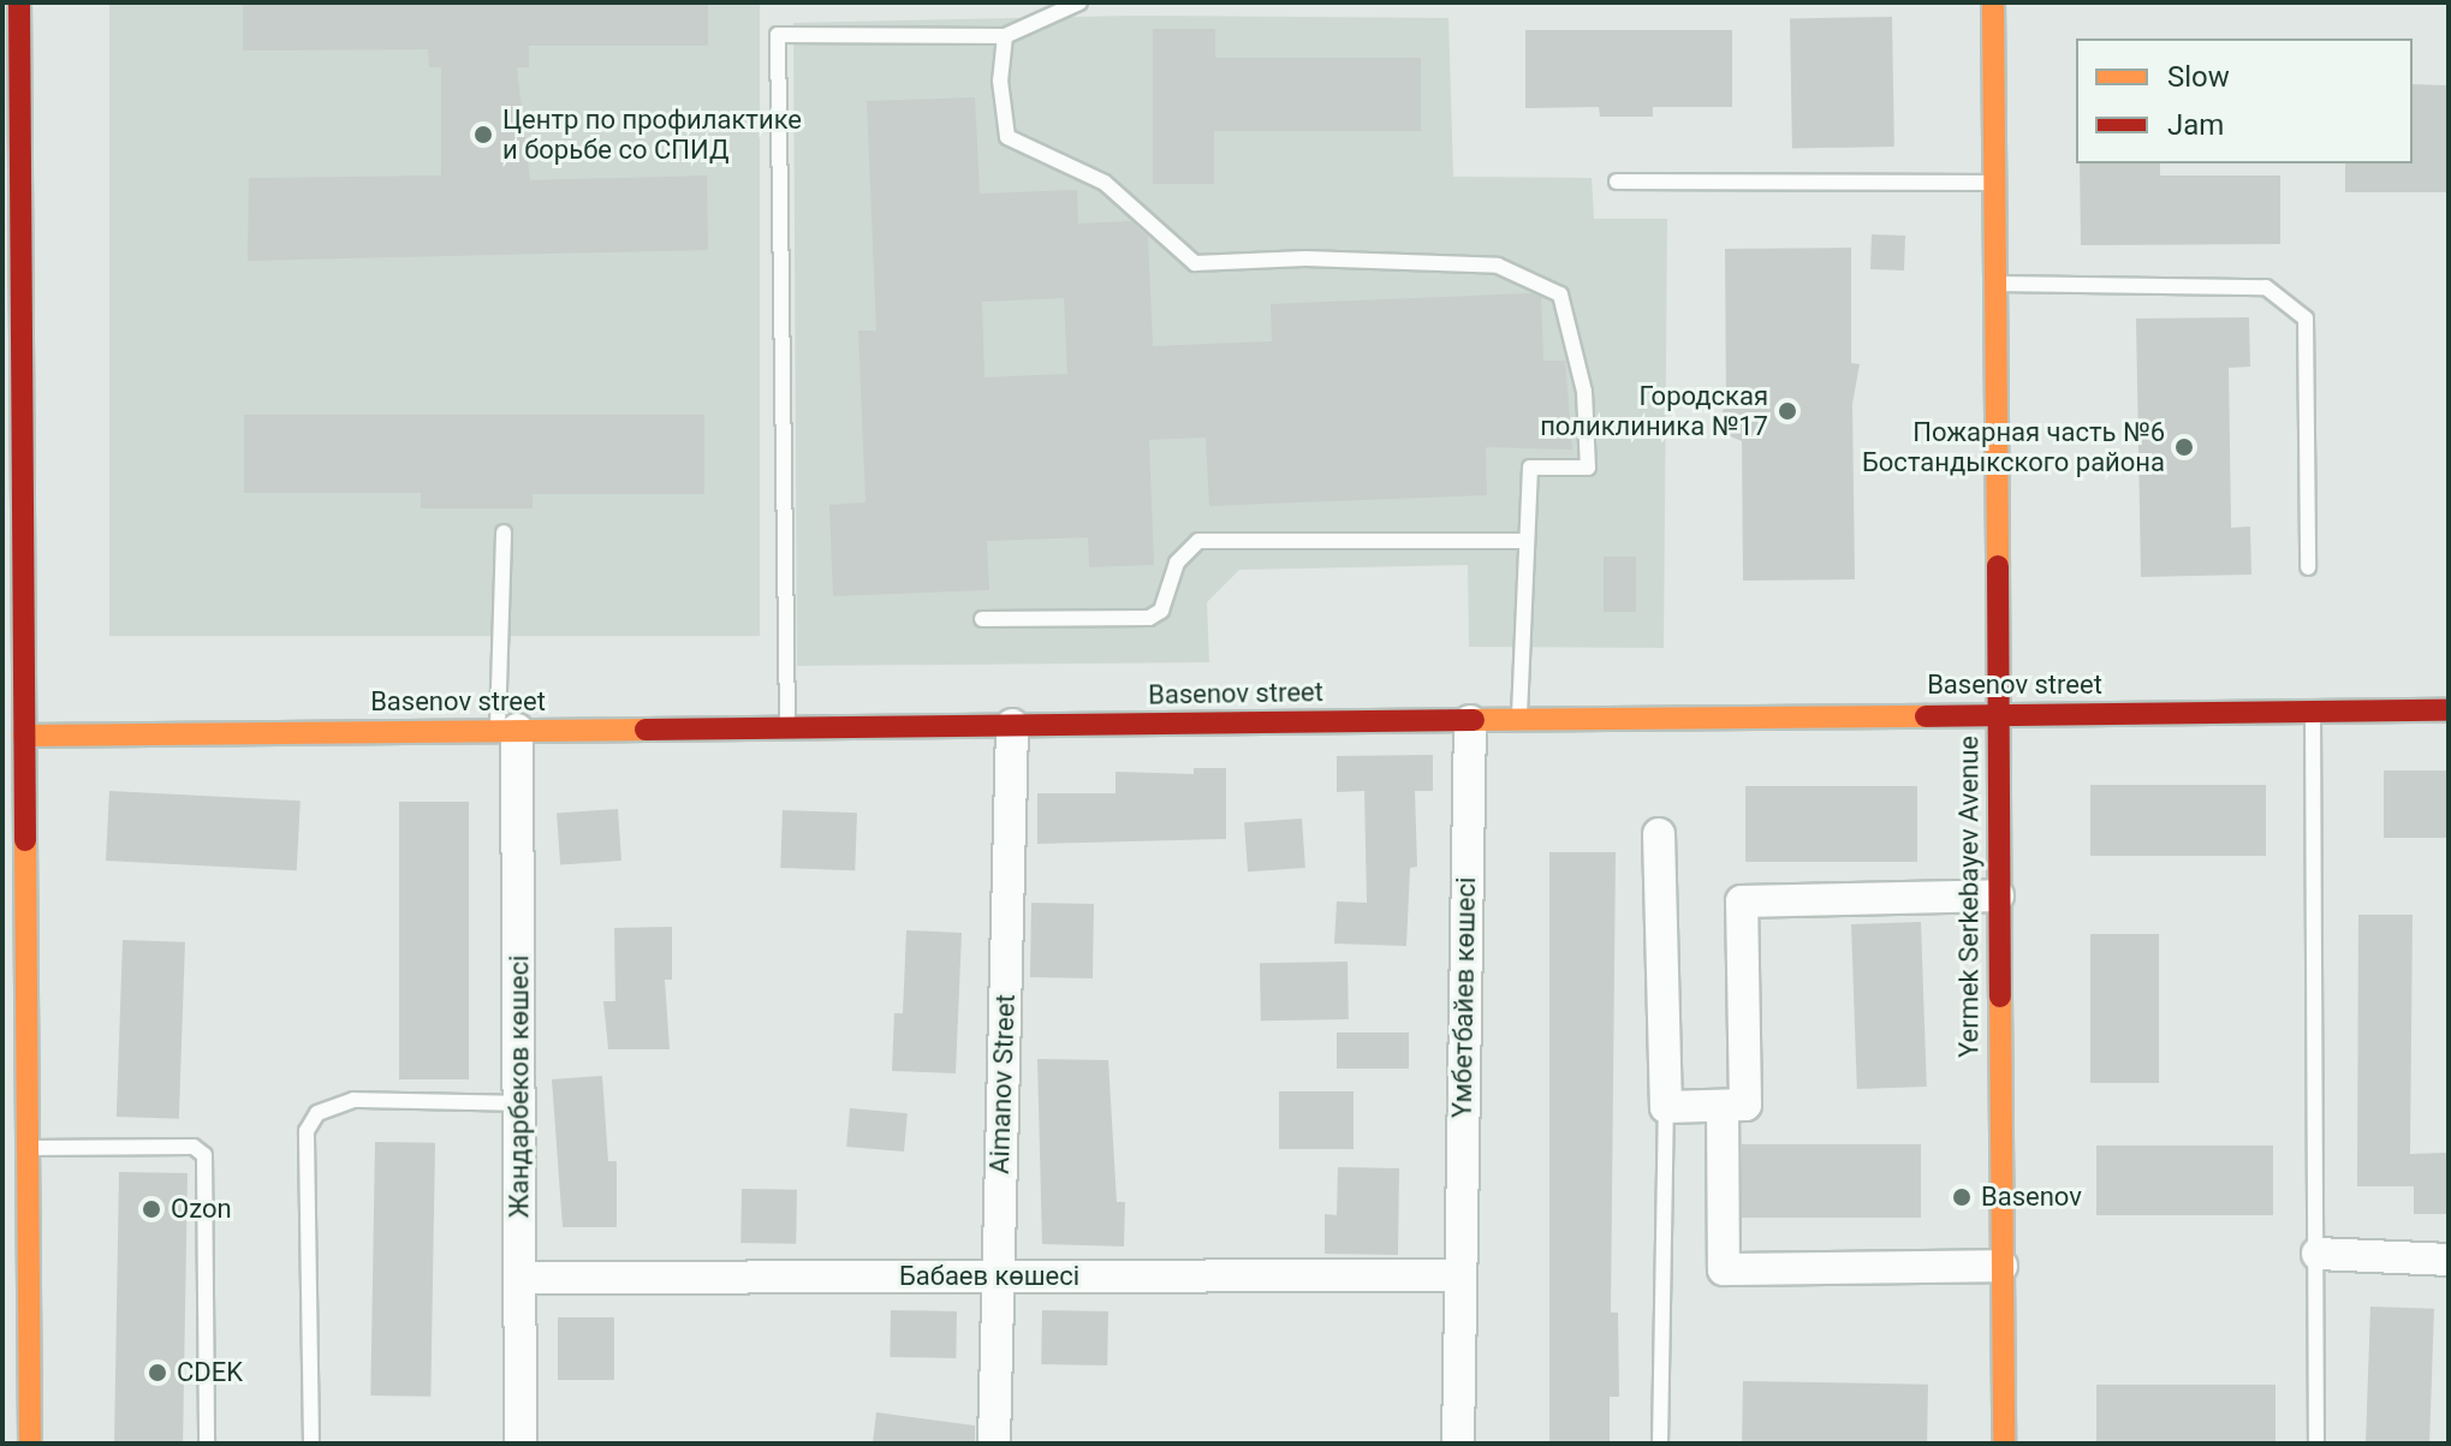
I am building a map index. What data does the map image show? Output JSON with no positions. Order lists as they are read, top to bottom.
{
  "streets": {
    "street": [
      "Basenov street",
      "Yermek Serkebayev Avenue",
      "Үмбетбайев көшесі",
      "Aimanov Street",
      "Жандарбеков көшесі",
      "Бабаев көшесі"
    ]
  },
  "crossings": [
    ["Basenov street", "Yermek Serkebayev Avenue"],
    ["Basenov street", "Үмбетбайев көшесі"],
    ["Basenov street", "Aimanov Street"],
    ["Basenov street", "Жандарбеков көшесі"],
    ["Үмбетбайев көшесі", "Бабаев көшесі"],
    ["Aimanov Street", "Бабаев көшесі"],
    ["Жандарбеков көшесі", "Бабаев көшесі"]
  ],
  "places": [
    "Центр по профилактике и борьбе со СПИД",
    "Городская поликлиника №17",
    "Пожарная часть №6 Бостандыкского района",
    "Basenov",
    "Ozon",
    "CDEK"
  ],
  "legend": ["Slow", "Jam"]
}
